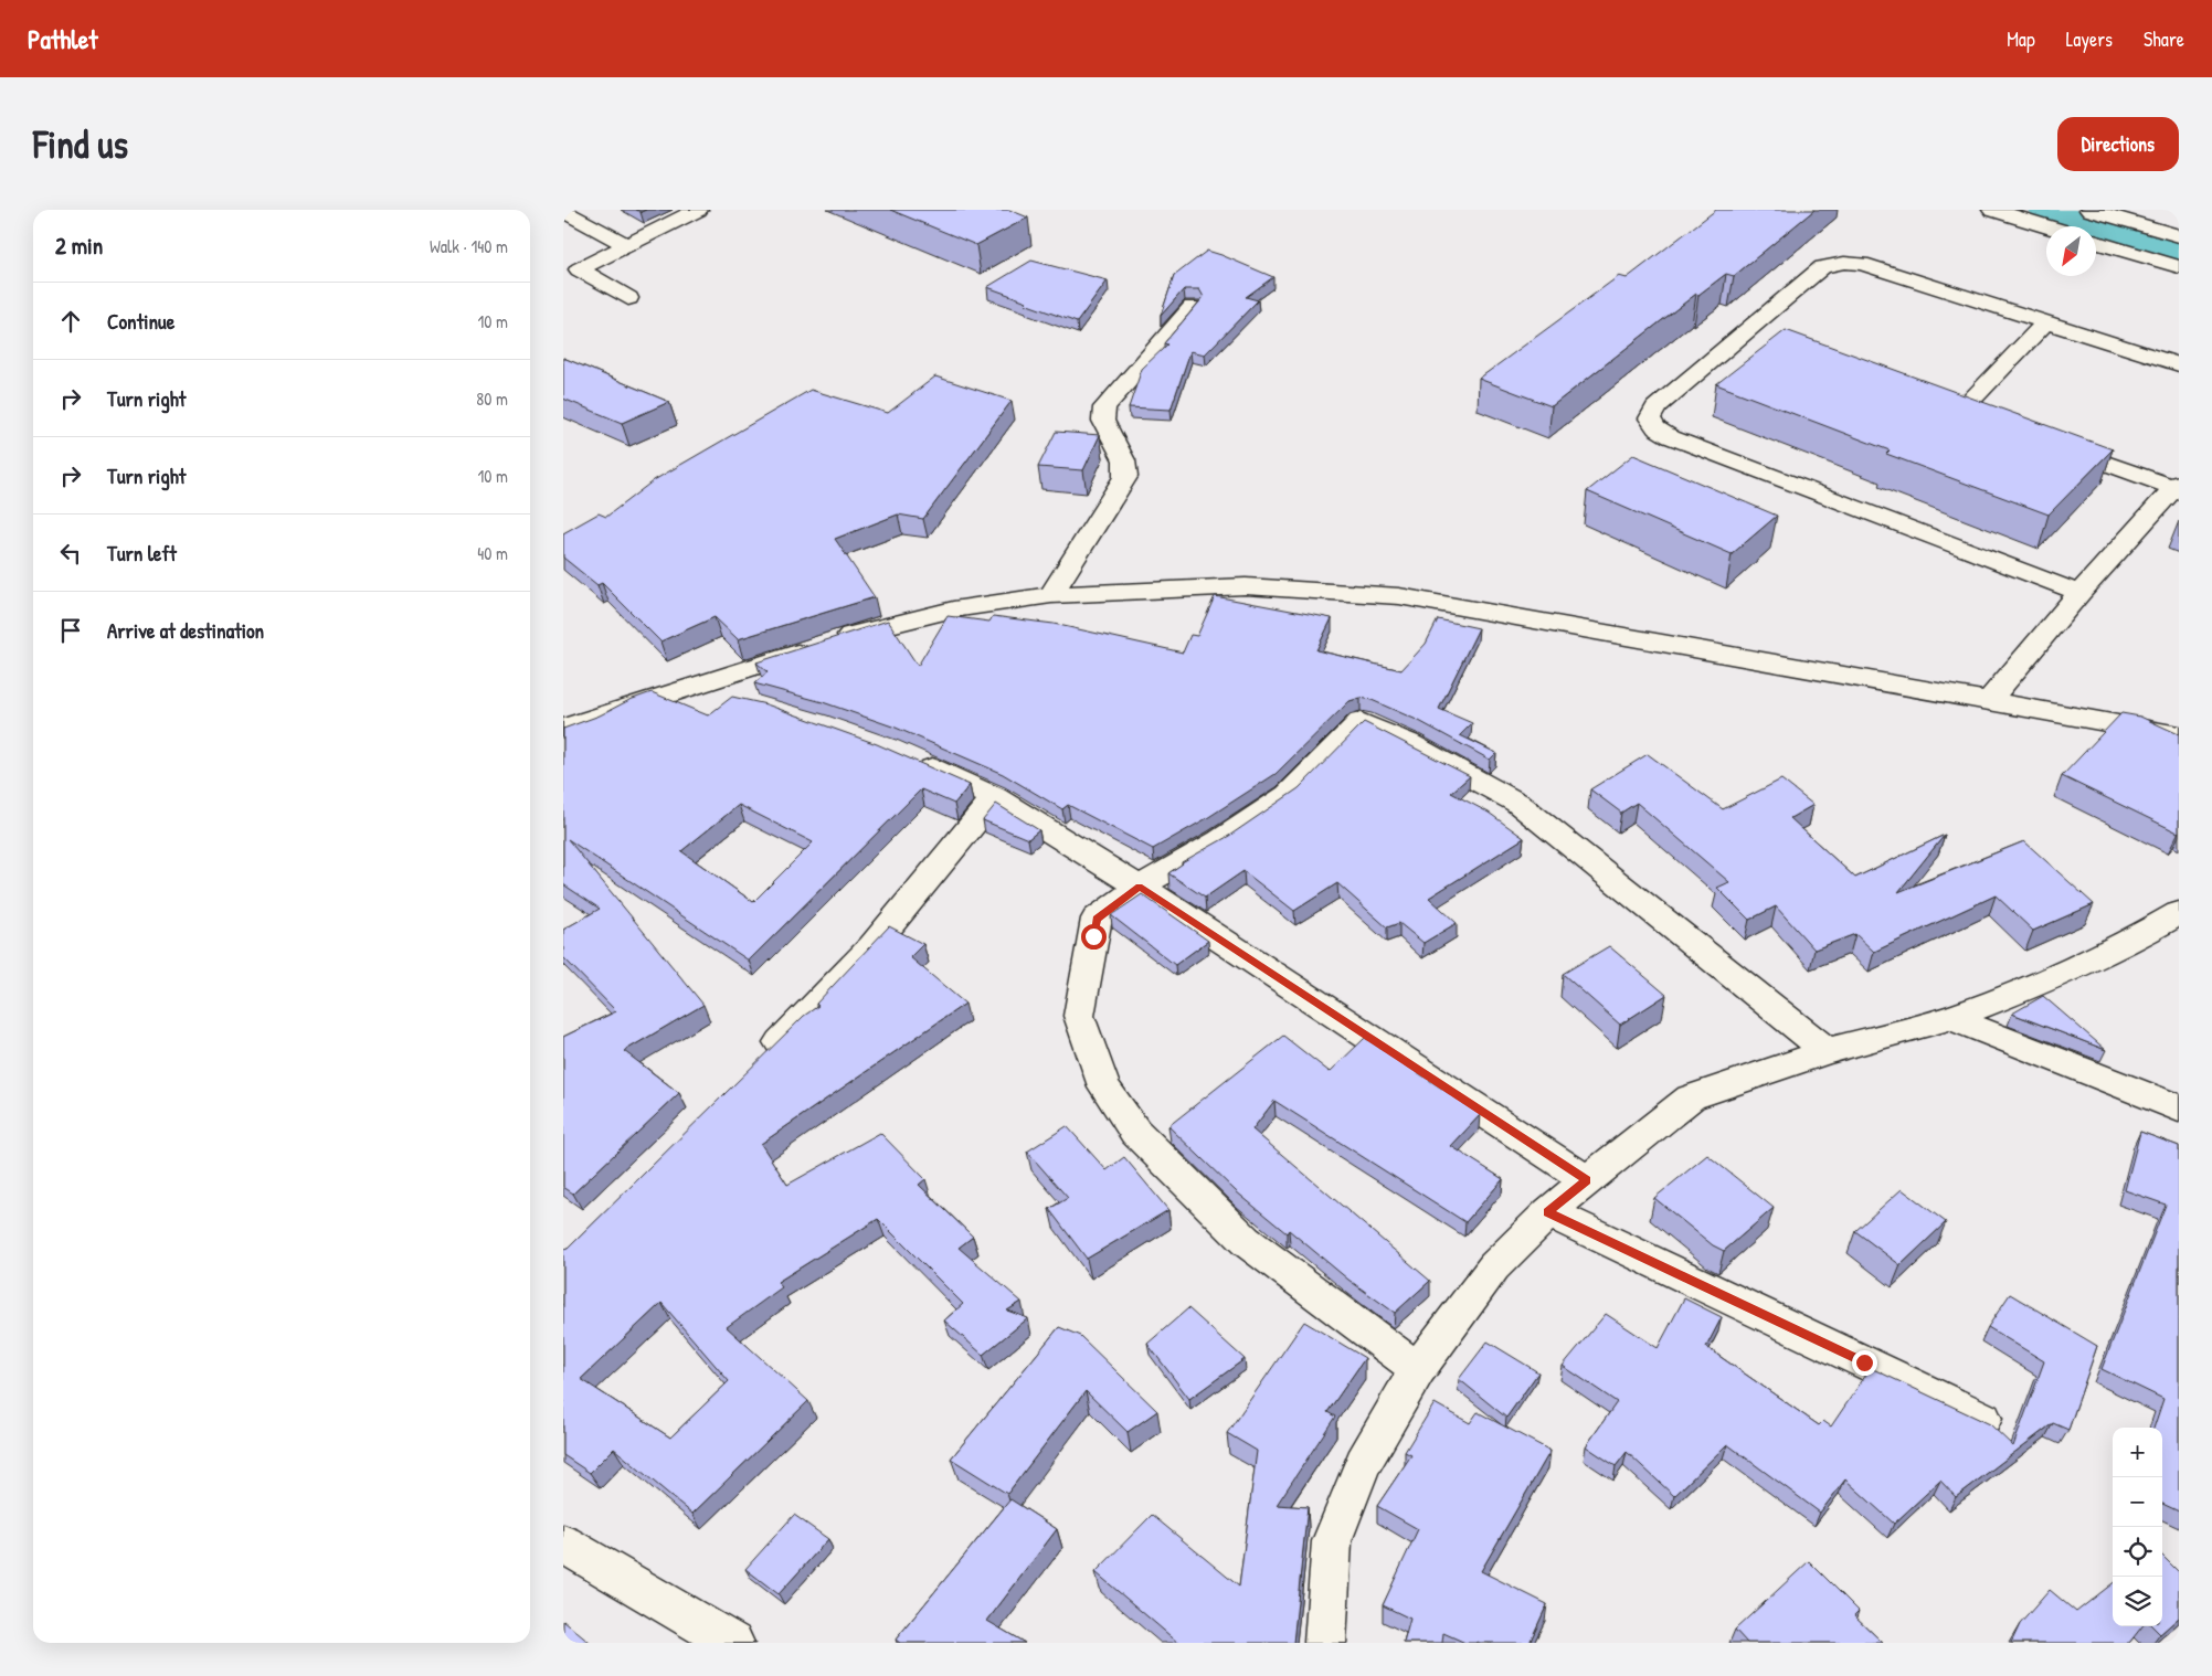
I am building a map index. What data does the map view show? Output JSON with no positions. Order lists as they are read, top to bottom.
{
  "north": "bottom left",
  "page": {
    "header": "Pathlet",
    "nav": ["Map", "Layers", "Share"],
    "buttons": "Directions",
    "title": "Find us",
    "heading": ["2 min", "Walk · 140 m"],
    "list": [
      ["Continue", "10 m"],
      ["Turn right", "80 m"],
      ["Turn right", "10 m"],
      ["Turn left", "40 m"],
      "Arrive at destination"
    ],
    "map_buttons": ["+", "−"]
  }
}
